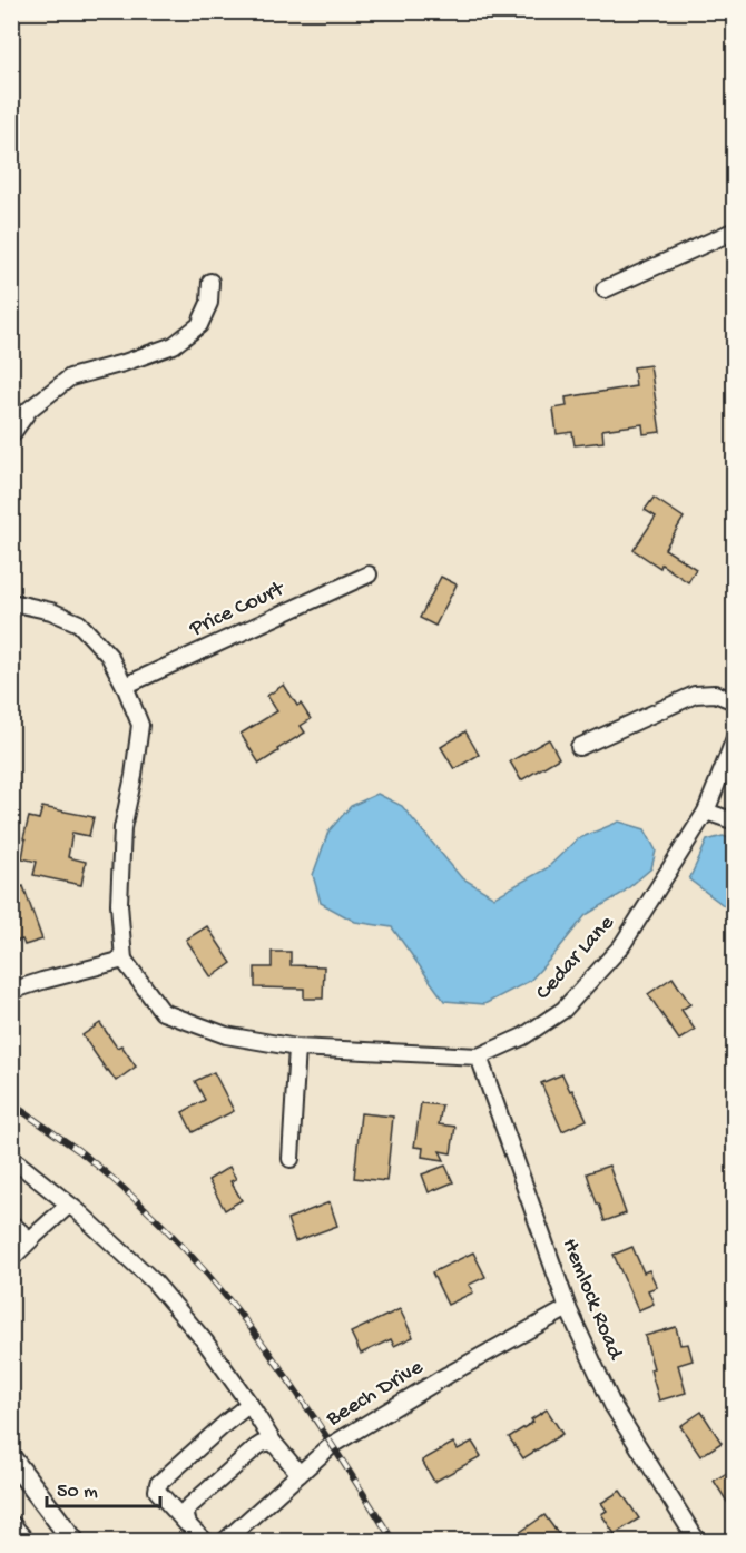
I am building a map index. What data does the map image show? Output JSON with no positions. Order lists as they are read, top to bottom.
{
  "streets": {
    "street": [
      "Price Court",
      "Cedar Lane",
      "Hemlock Road",
      "Beech Drive"
    ]
  },
  "crossings": [
    ["Cedar Lane", "Hemlock Road"],
    ["Hemlock Road", "Beech Drive"]
  ],
  "scale_bar": "50 m"
}
